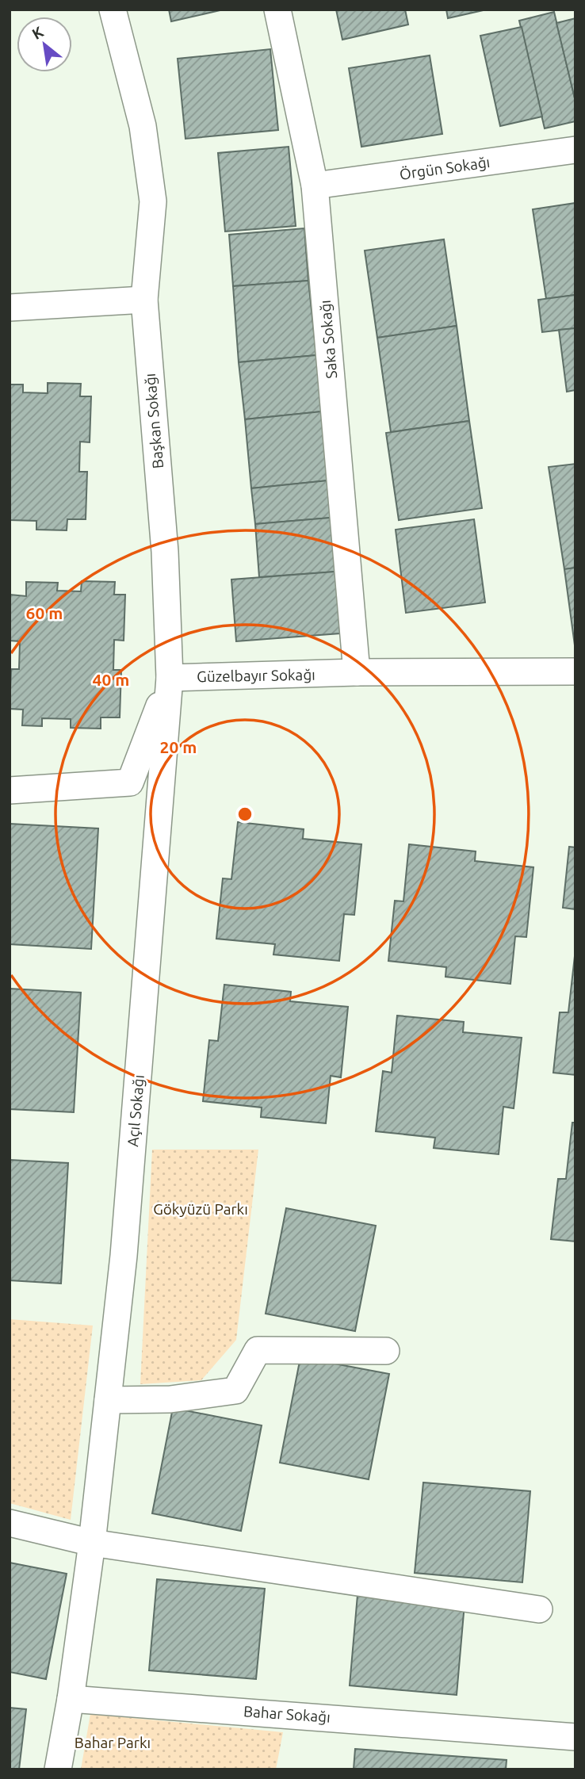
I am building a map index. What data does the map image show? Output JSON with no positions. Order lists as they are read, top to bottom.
{
  "streets": {
    "street": [
      "Örgün Sokağı",
      "Saka Sokağı",
      "Başkan Sokağı",
      "Güzelbayır Sokağı",
      "Açıl Sokağı",
      "Bahar Sokağı"
    ]
  },
  "crossings": [
    ["Örgün Sokağı", "Saka Sokağı"],
    ["Saka Sokağı", "Güzelbayır Sokağı"],
    ["Başkan Sokağı", "Güzelbayır Sokağı"],
    ["Başkan Sokağı", "Açıl Sokağı"],
    ["Güzelbayır Sokağı", "Açıl Sokağı"],
    ["Açıl Sokağı", "Bahar Sokağı"]
  ],
  "parks": ["Gökyüzü Parkı", "Bahar Parkı"],
  "north": "top left",
  "rings": ["60 m", "40 m", "20 m"]
}
